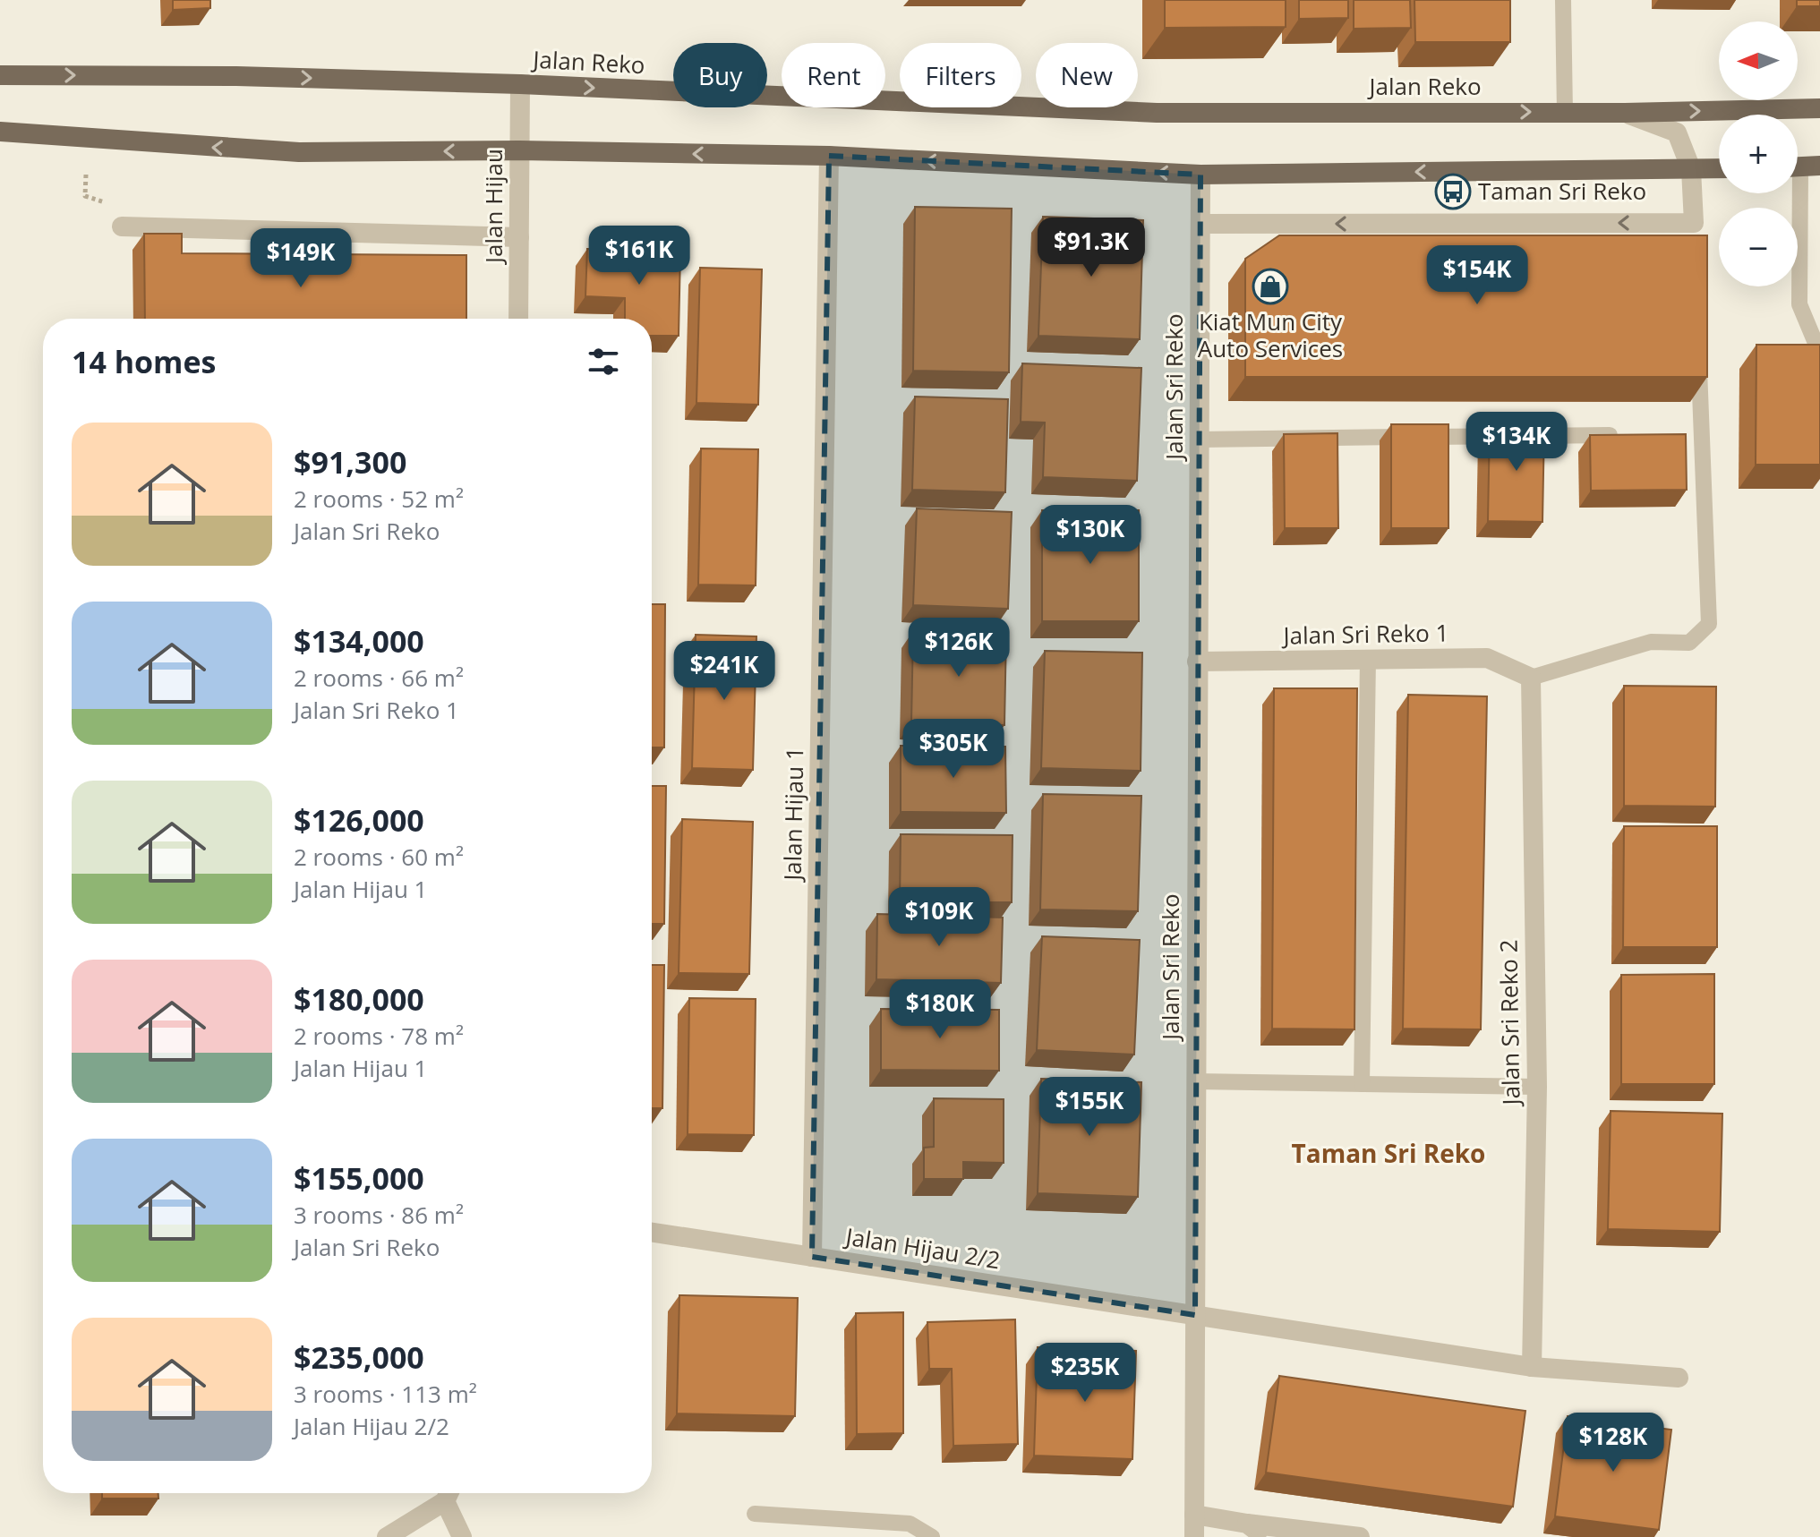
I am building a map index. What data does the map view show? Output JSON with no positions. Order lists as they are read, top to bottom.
{
  "streets": {
    "main road": ["Jalan Reko"],
    "street": [
      "Jalan Hijau",
      "Jalan Sri Reko",
      "Jalan Sri Reko 1",
      "Jalan Hijau 1",
      "Jalan Sri Reko 2",
      "Jalan Hijau 2/2"
    ]
  },
  "crossings": [
    ["Jalan Reko", "Jalan Hijau"],
    ["Jalan Sri Reko", "Jalan Sri Reko 1"],
    ["Jalan Sri Reko", "Jalan Hijau 2/2"],
    ["Jalan Sri Reko 1", "Jalan Sri Reko 2"],
    ["Jalan Hijau 1", "Jalan Hijau 2/2"]
  ],
  "districts": ["Taman Sri Reko"],
  "places": {
    "bus stop": ["Taman Sri Reko"],
    "shop": ["Kiat Mun City Auto Services"]
  },
  "north": "left",
  "page": {
    "map_buttons": ["+", "−"],
    "chip": [
      "Buy",
      "Rent",
      "Filters",
      "New"
    ],
    "price": [
      "$91.3K",
      "$161K",
      "$149K",
      "$154K",
      "$134K",
      "$130K",
      "$126K",
      "$241K",
      "$305K",
      "$109K",
      "$180K",
      "$155K",
      "$235K",
      "$128K"
    ],
    "heading": "14 homes",
    "list": [
      {
        "name": "$91,300",
        "note": "2 rooms · 52 m² · Jalan Sri Reko"
      },
      {
        "name": "$134,000",
        "note": "2 rooms · 66 m² · Jalan Sri Reko 1"
      },
      {
        "name": "$126,000",
        "note": "2 rooms · 60 m² · Jalan Hijau 1"
      },
      {
        "name": "$180,000",
        "note": "2 rooms · 78 m² · Jalan Hijau 1"
      },
      {
        "name": "$155,000",
        "note": "3 rooms · 86 m² · Jalan Sri Reko"
      },
      {
        "name": "$235,000",
        "note": "3 rooms · 113 m² · Jalan Hijau 2/2"
      }
    ]
  }
}
